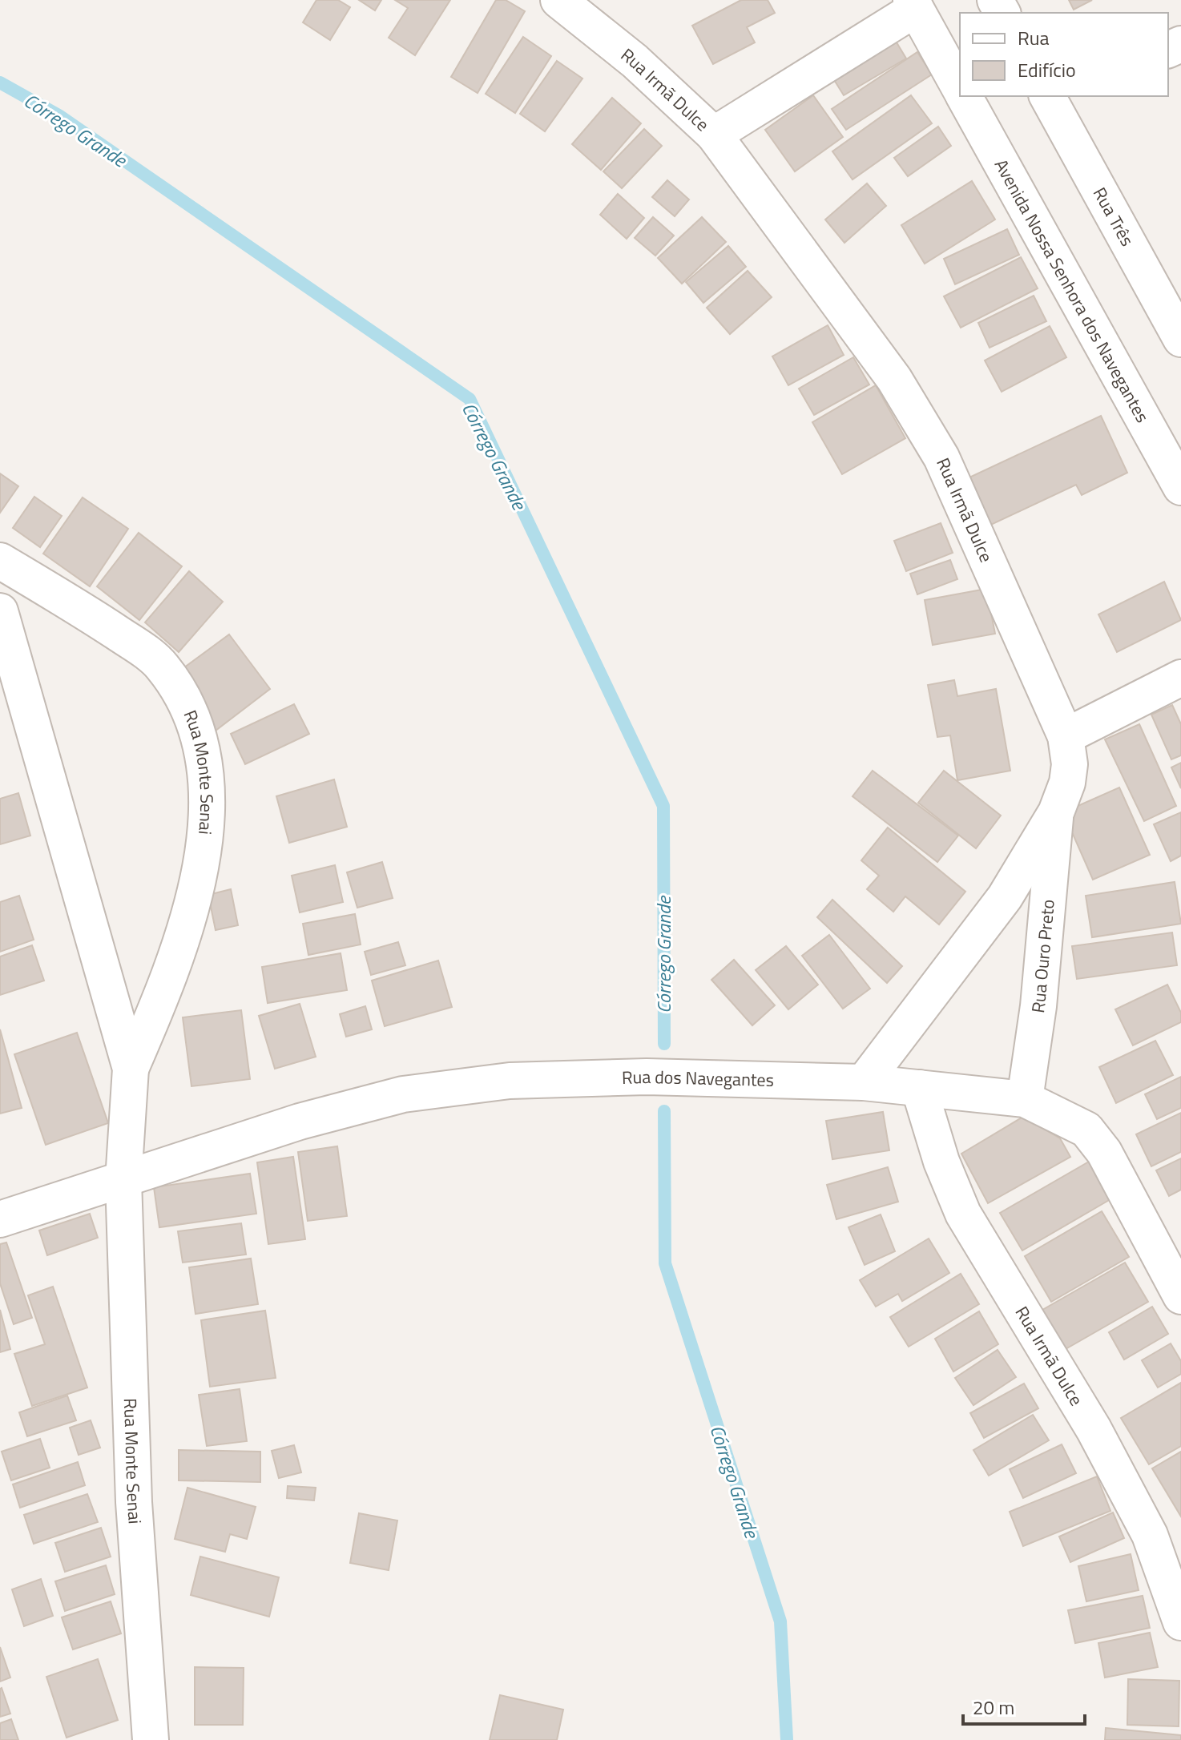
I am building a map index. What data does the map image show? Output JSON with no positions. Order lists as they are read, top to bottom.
{
  "streets": {
    "street": [
      "Rua Irmã Dulce",
      "Rua Três",
      "Avenida Nossa Senhora dos Navegantes",
      "Rua Monte Senai",
      "Rua Ouro Preto",
      "Rua dos Navegantes"
    ]
  },
  "crossings": [
    ["Rua Irmã Dulce", "Rua Ouro Preto"],
    ["Rua Irmã Dulce", "Rua dos Navegantes"],
    ["Rua Monte Senai", "Rua dos Navegantes"],
    ["Rua Ouro Preto", "Rua dos Navegantes"]
  ],
  "water": ["Córrego Grande"],
  "legend": ["Rua", "Edifício"],
  "scale_bar": "20 m"
}
